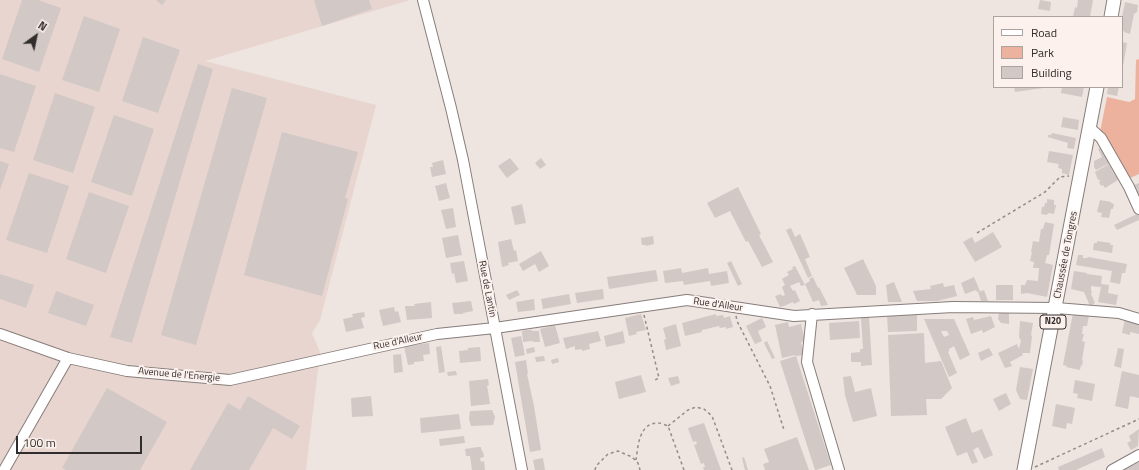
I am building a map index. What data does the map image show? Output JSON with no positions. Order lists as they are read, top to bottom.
{
  "streets": {
    "main road": ["Chaussée de Tongres", "N20"],
    "street": ["Rue de Lantin", "Rue d'Alleur", "Avenue de l'Energie"]
  },
  "crossings": [
    ["Chaussée de Tongres", "Rue d'Alleur"],
    ["Rue de Lantin", "Rue d'Alleur"],
    ["Rue d'Alleur", "Avenue de l'Energie"]
  ],
  "legend": ["Road", "Park", "Building"],
  "scale_bar": "100 m",
  "north": "top right"
}
